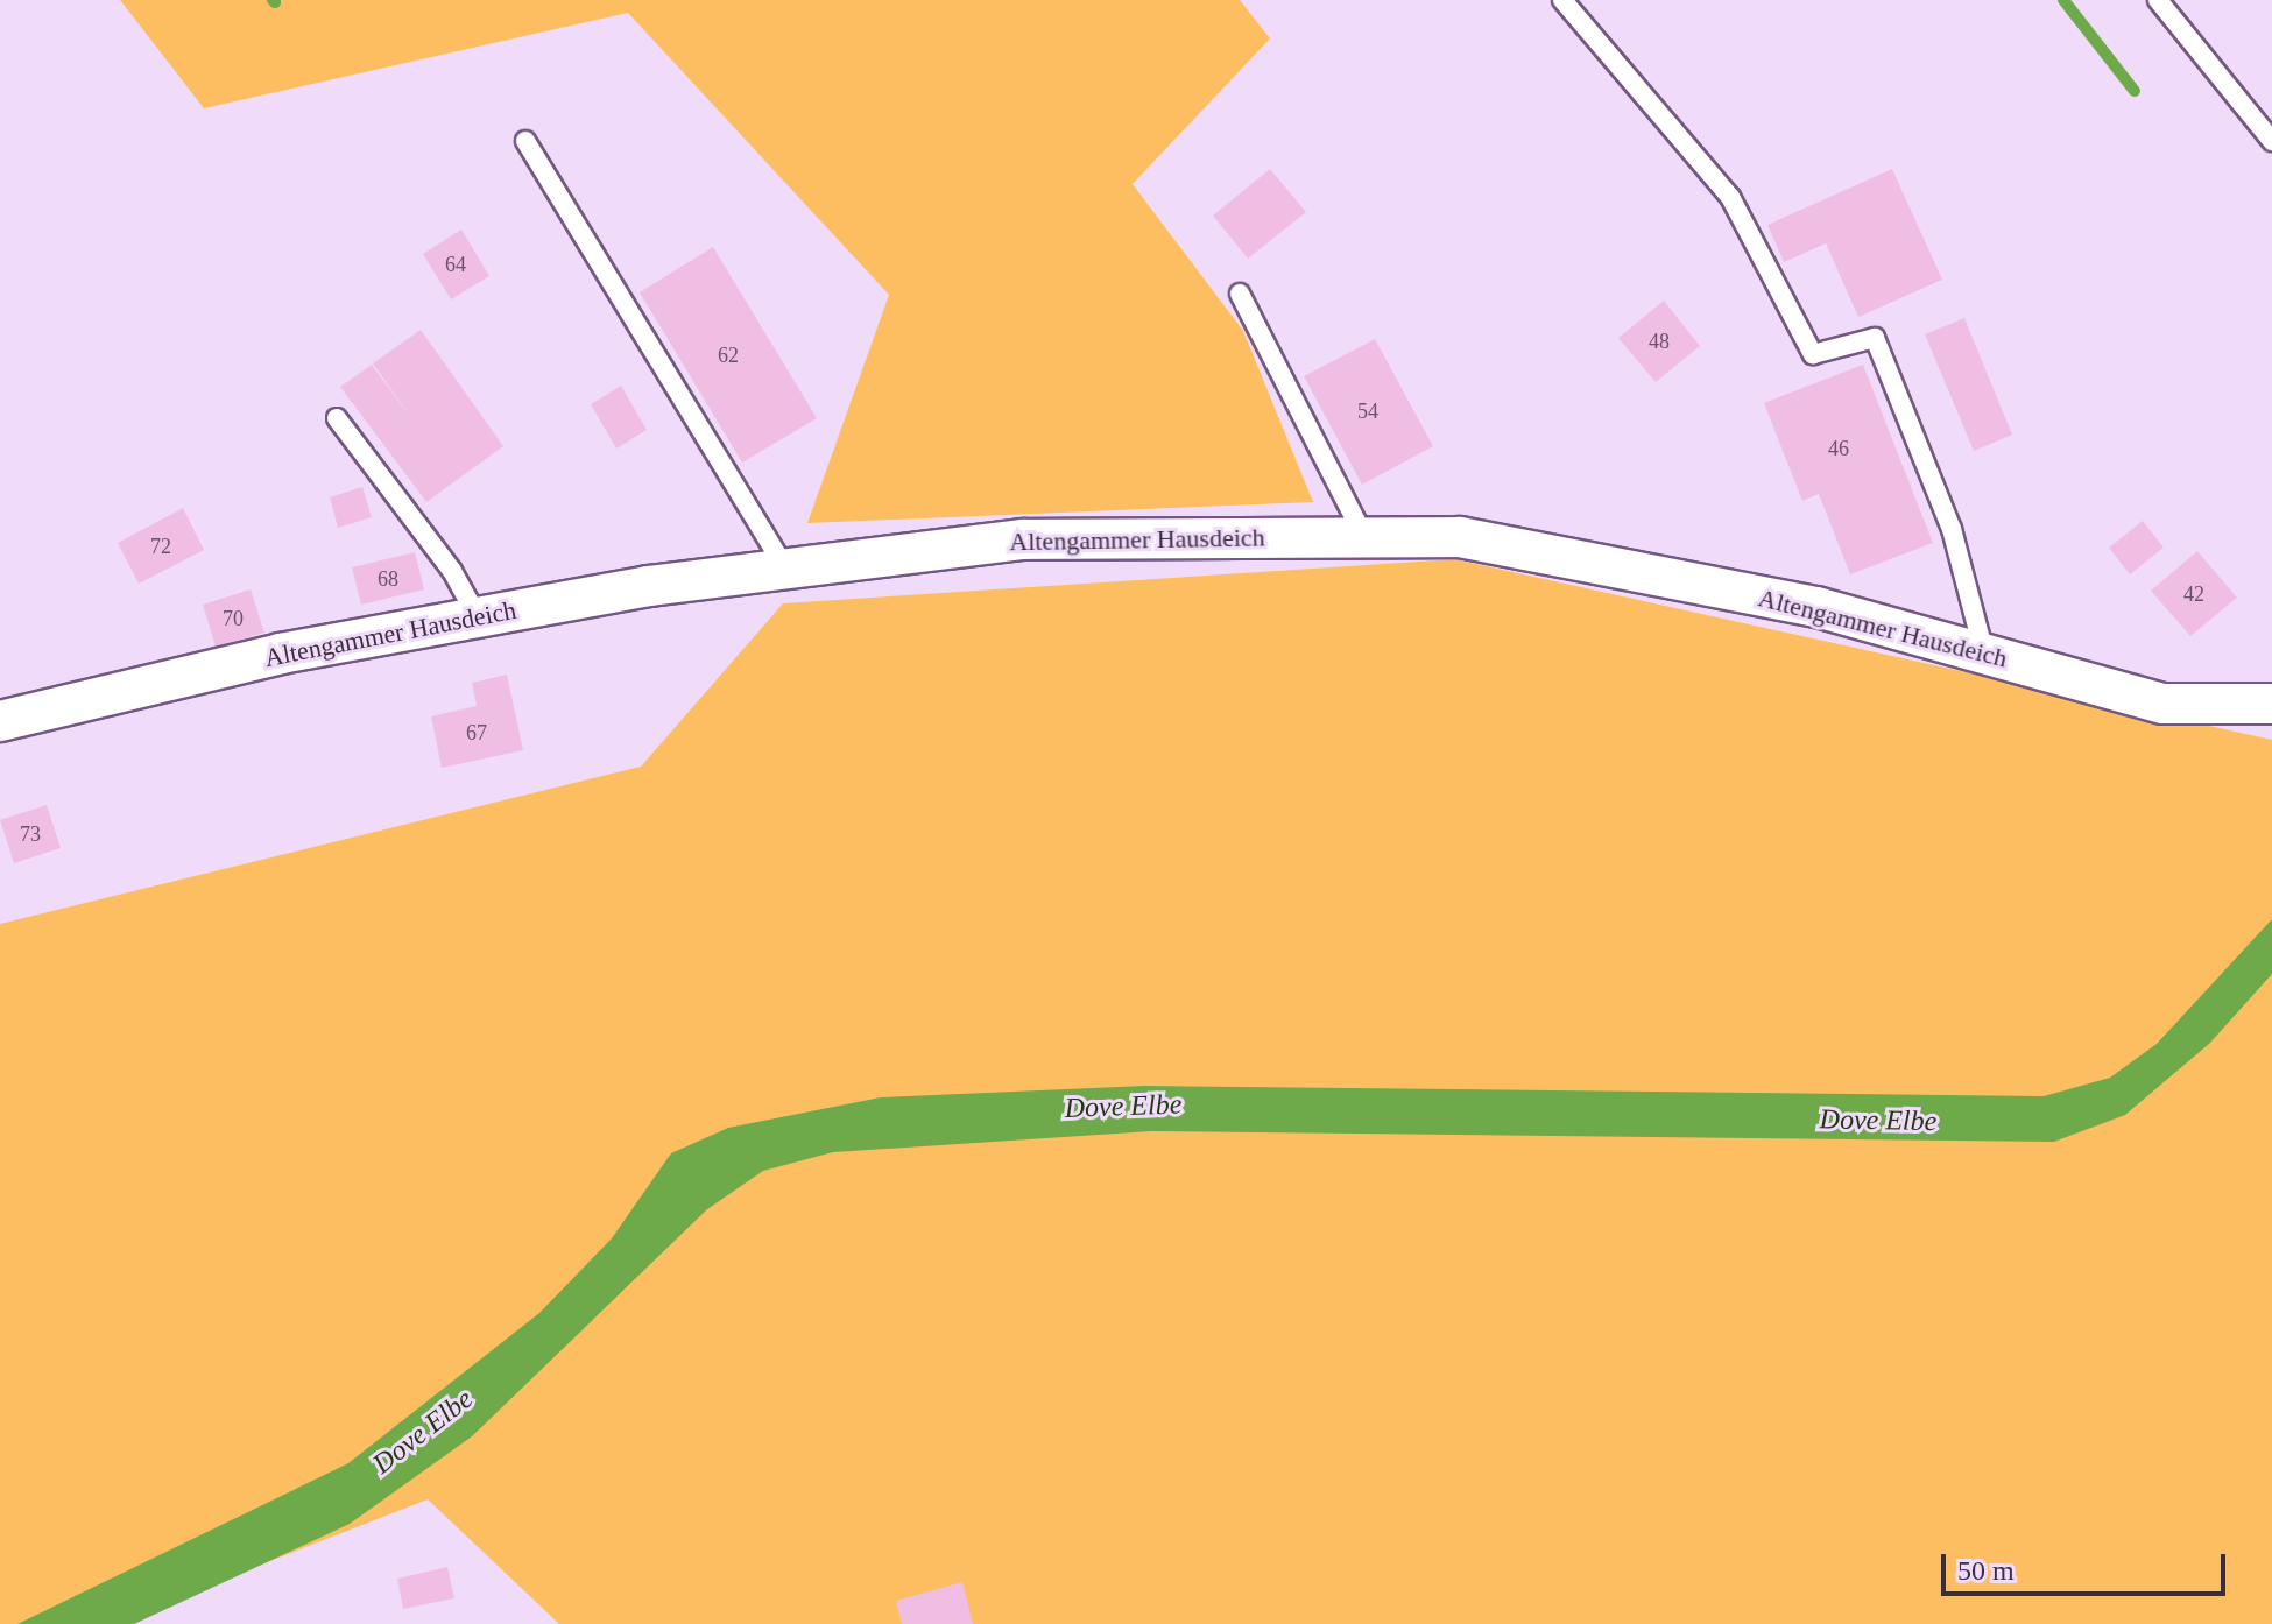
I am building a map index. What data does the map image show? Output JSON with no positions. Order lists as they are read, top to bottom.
{
  "streets": {
    "street": ["Altengammer Hausdeich"]
  },
  "water": ["Dove Elbe"],
  "house_numbers": [
    "64",
    "48",
    "62",
    "54",
    "46",
    "72",
    "68",
    "42",
    "70",
    "67",
    "73"
  ],
  "scale_bar": "50 m"
}
